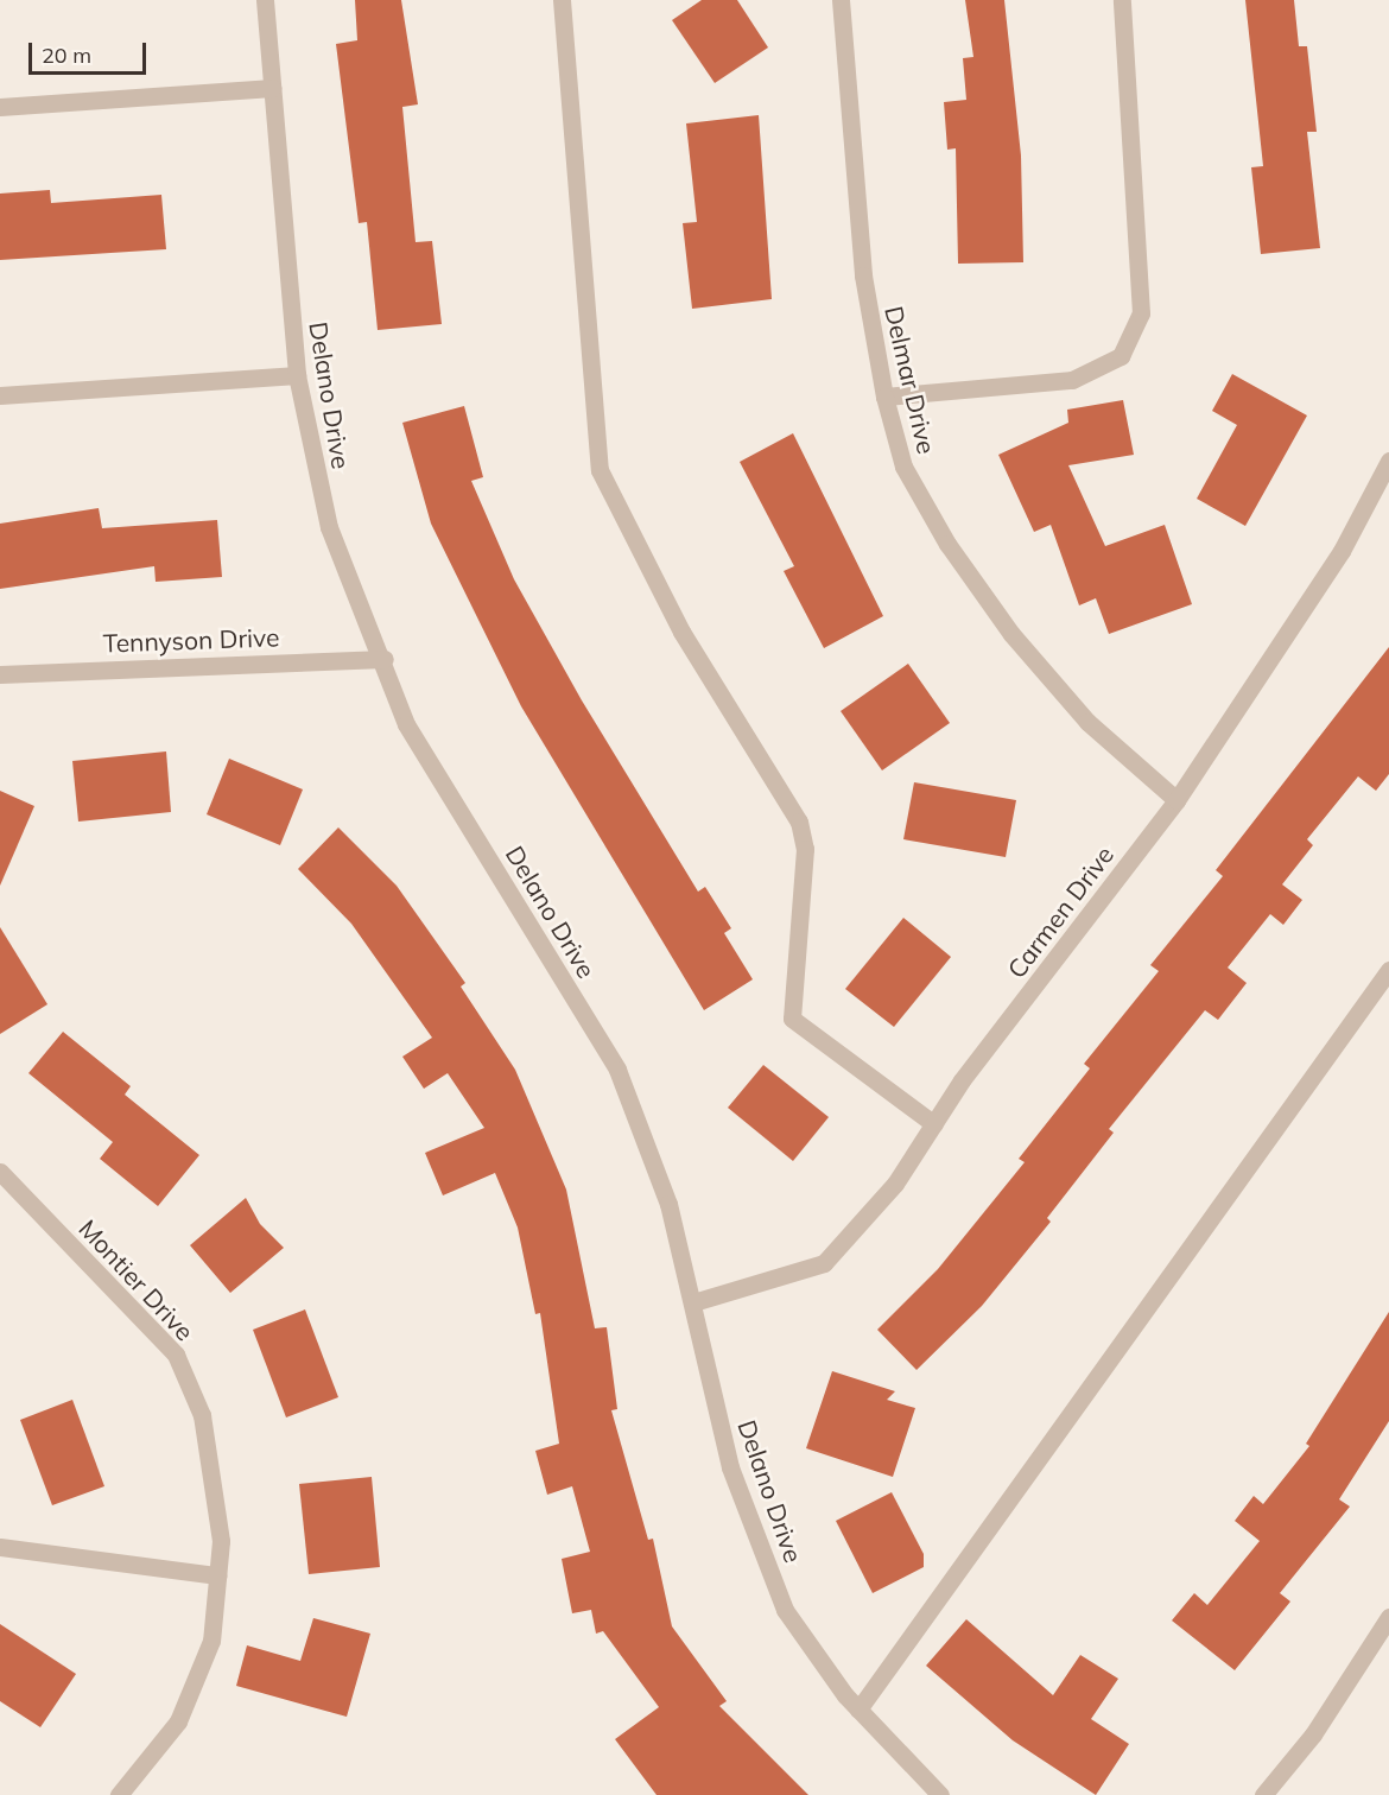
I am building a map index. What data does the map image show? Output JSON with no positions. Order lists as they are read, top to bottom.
{
  "streets": {
    "street": [
      "Delmar Drive",
      "Delano Drive",
      "Tennyson Drive",
      "Carmen Drive",
      "Montier Drive"
    ]
  },
  "crossings": [
    ["Delmar Drive", "Carmen Drive"],
    ["Delano Drive", "Tennyson Drive"],
    ["Delano Drive", "Carmen Drive"]
  ],
  "scale_bar": "20 m"
}
